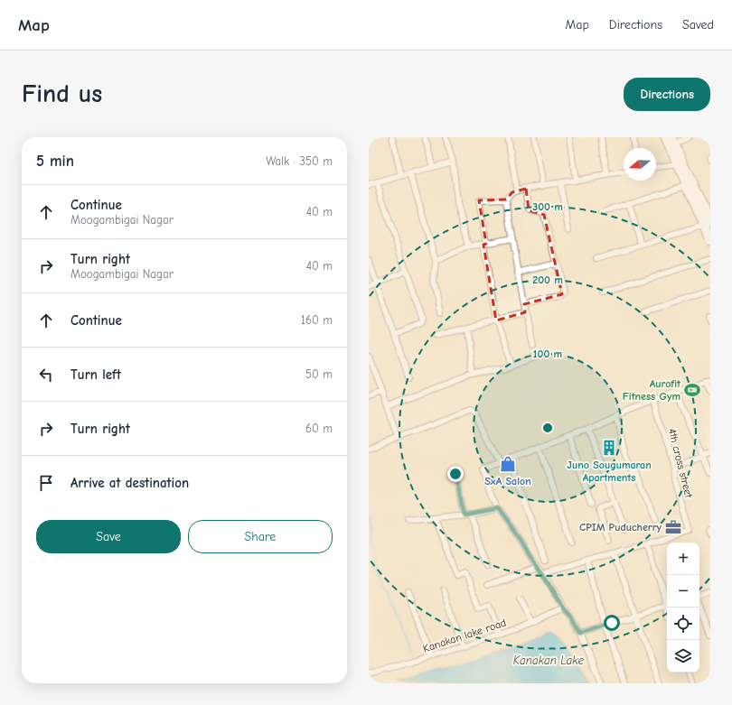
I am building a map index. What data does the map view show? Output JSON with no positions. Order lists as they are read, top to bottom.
{
  "streets": {
    "street": ["4th cross street", "Kanakan lake road"]
  },
  "water": ["Kanakan Lake"],
  "places": {
    "sports": ["Aurofit Fitness Gym"],
    "building": ["Juno Sougumaran Apartments"],
    "shop": ["SxA Salon"],
    "office": ["CPIM Puducherry"]
  },
  "north": "left",
  "page": {
    "header": "Map",
    "nav": ["Map", "Directions", "Saved"],
    "buttons": [
      "Directions",
      ["Save", "Share"]
    ],
    "title": "Find us",
    "heading": ["5 min", "Walk · 350 m"],
    "list": [
      ["Continue", "Moogambigai Nagar", "40 m"],
      ["Turn right", "Moogambigai Nagar", "40 m"],
      ["Continue", "160 m"],
      ["Turn left", "50 m"],
      ["Turn right", "60 m"],
      "Arrive at destination"
    ],
    "map_buttons": ["+", "−"]
  },
  "rings": ["300 m", "200 m", "100 m"]
}
